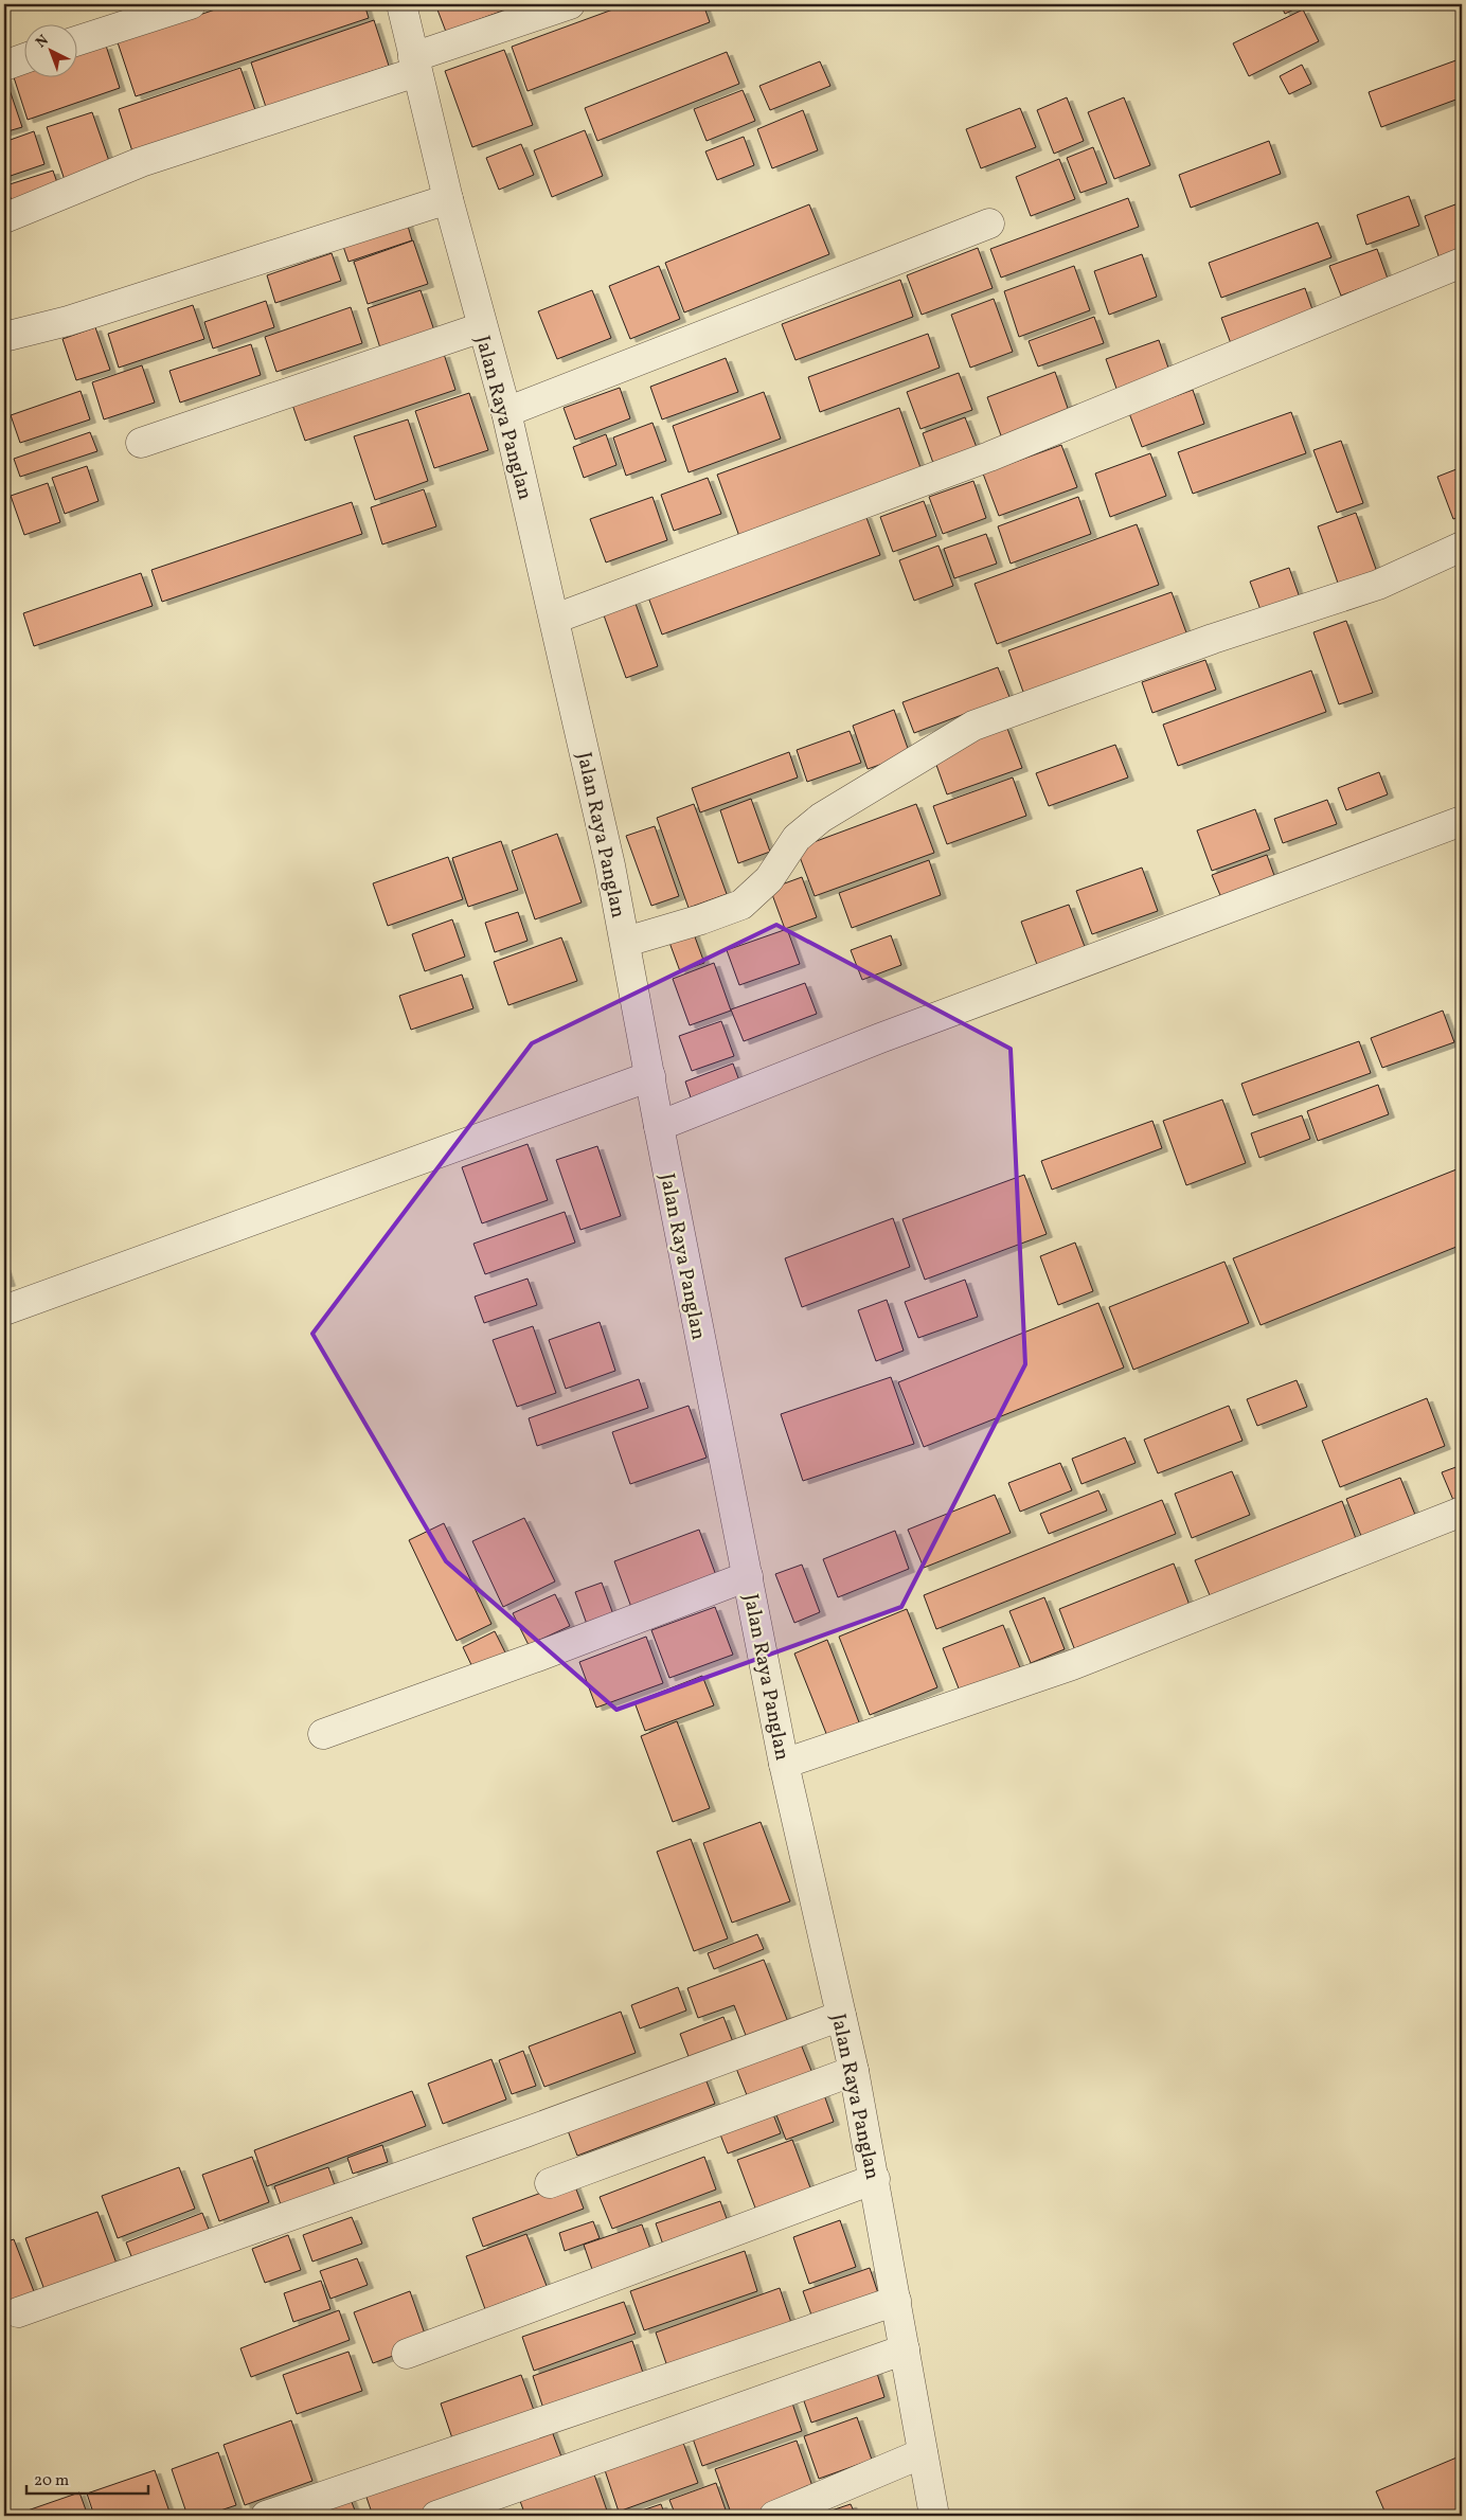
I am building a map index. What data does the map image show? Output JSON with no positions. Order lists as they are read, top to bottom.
{
  "streets": {
    "street": ["Jalan Raya Panglan"]
  },
  "scale_bar": "20 m",
  "north": "top left"
}
